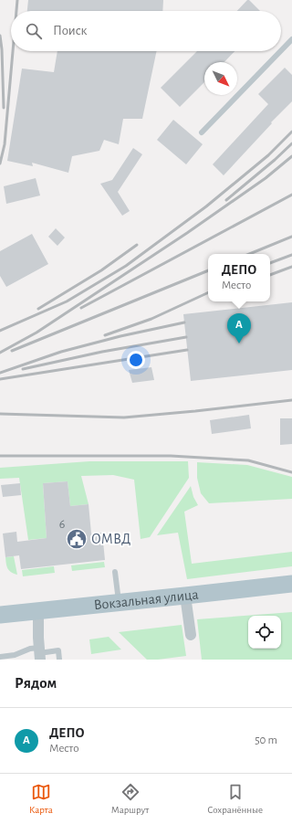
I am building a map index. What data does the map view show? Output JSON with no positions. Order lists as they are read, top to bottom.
{
  "streets": {
    "main road": ["Вокзальная улица"]
  },
  "places": {
    "public building": ["ОМВД"]
  },
  "house_numbers": ["6"],
  "north": "bottom right",
  "page": {
    "search": "Поиск",
    "popup": ["ДЕПО", "Место"],
    "pins": "A",
    "heading": "Рядом",
    "list": [
      {
        "mark": "A",
        "name": "ДЕПО",
        "note": "Место",
        "value": "50 m"
      }
    ],
    "nav": ["Карта", "Маршрут", "Сохранённые"]
  }
}
